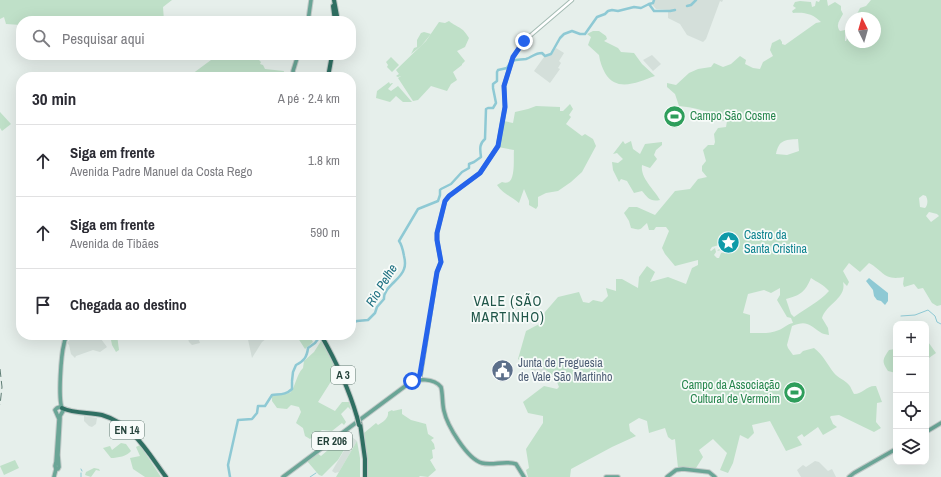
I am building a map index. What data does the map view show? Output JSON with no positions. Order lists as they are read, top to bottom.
{
  "streets": {
    "highway": ["A 3", "EN 14"],
    "main road": ["ER 206"]
  },
  "crossings": [
    ["A 3", "ER 206"]
  ],
  "districts": ["VALE (SÃO MARTINHO)"],
  "water": ["Rio Pelhe"],
  "places": {
    "sports": ["Campo São Cosme", "Campo da Associação Cultural de Vermoim"],
    "place": ["Castro da Santa Cristina"],
    "public building": ["Junta de Freguesia de Vale São Martinho"]
  },
  "north": "top",
  "page": {
    "search": "Pesquisar aqui",
    "heading": ["30 min", "A pé · 2.4 km"],
    "list": [
      ["Siga em frente", "Avenida Padre Manuel da Costa Rego", "1.8 km"],
      ["Siga em frente", "Avenida de Tibães", "590 m"],
      "Chegada ao destino"
    ],
    "map_buttons": ["+", "−"]
  }
}
